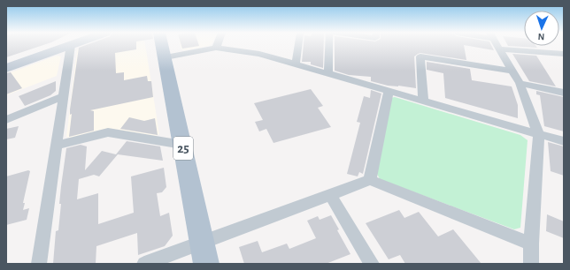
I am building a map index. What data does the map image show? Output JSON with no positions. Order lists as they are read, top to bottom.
{
  "streets": {
    "main road": ["25"]
  },
  "north": "bottom"
}
